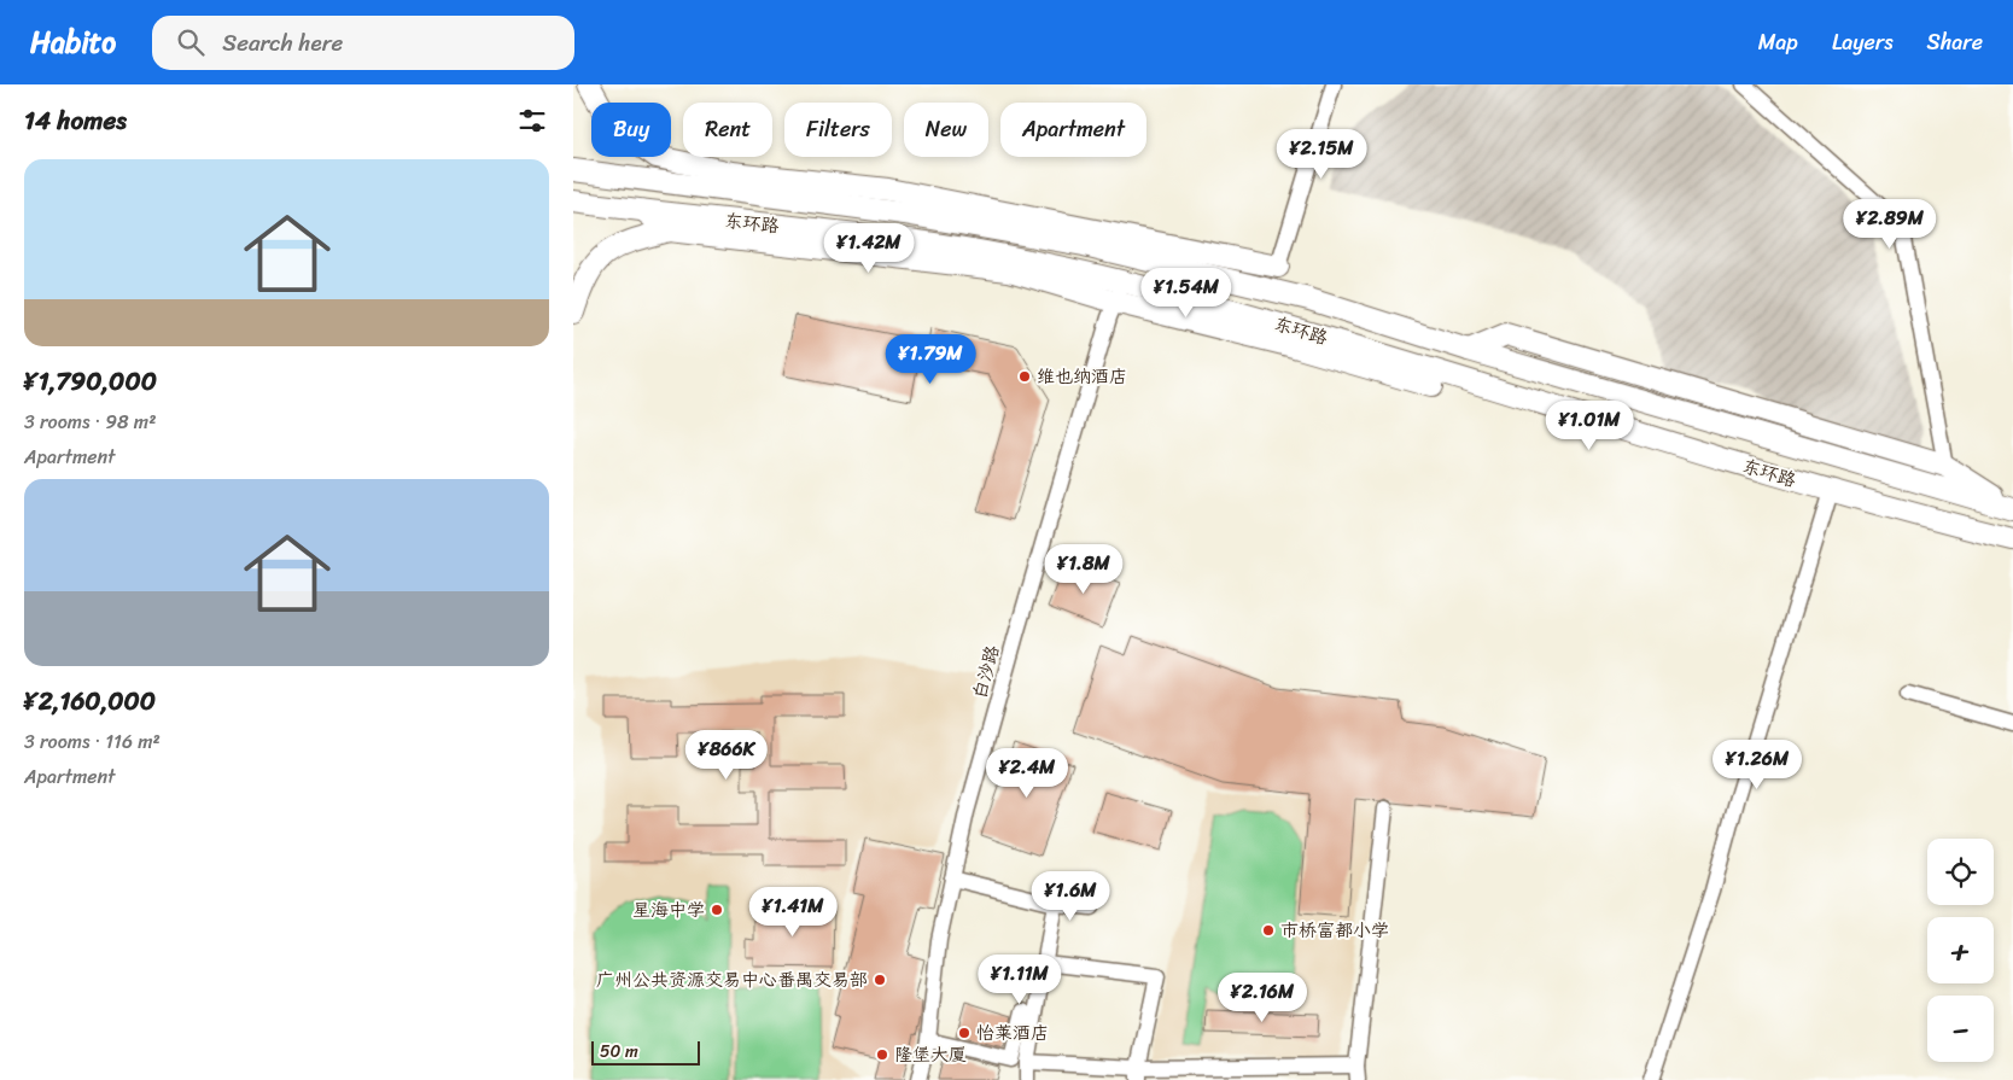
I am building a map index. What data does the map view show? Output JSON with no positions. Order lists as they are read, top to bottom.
{
  "streets": {
    "main road": ["东环路"],
    "street": ["白沙路"]
  },
  "crossings": [
    ["东环路", "白沙路"]
  ],
  "places": [
    "维也纳酒店",
    "星海中学",
    "市桥富都小学",
    "广州公共资源交易中心番禺交易部",
    "怡莱酒店",
    "隆堡大厦"
  ],
  "scale_bar": "50 m",
  "page": {
    "header": "Habito",
    "search": "Search here",
    "nav": ["Map", "Layers", "Share"],
    "heading": "14 homes",
    "chip": [
      "Buy",
      "Rent",
      "Filters",
      "New",
      "Apartment"
    ],
    "price": [
      "¥2.15M",
      "¥2.89M",
      "¥1.42M",
      "¥1.54M",
      "¥1.79M",
      "¥1.01M",
      "¥1.8M",
      "¥866K",
      "¥1.26M",
      "¥2.4M",
      "¥1.6M",
      "¥1.41M",
      "¥1.11M",
      "¥2.16M"
    ],
    "list": [
      {
        "name": "¥1,790,000",
        "note": "3 rooms · 98 m² · Apartment"
      },
      {
        "name": "¥2,160,000",
        "note": "3 rooms · 116 m² · Apartment"
      }
    ],
    "map_buttons": ["+", "−"],
    "scale": "50 m"
  }
}
